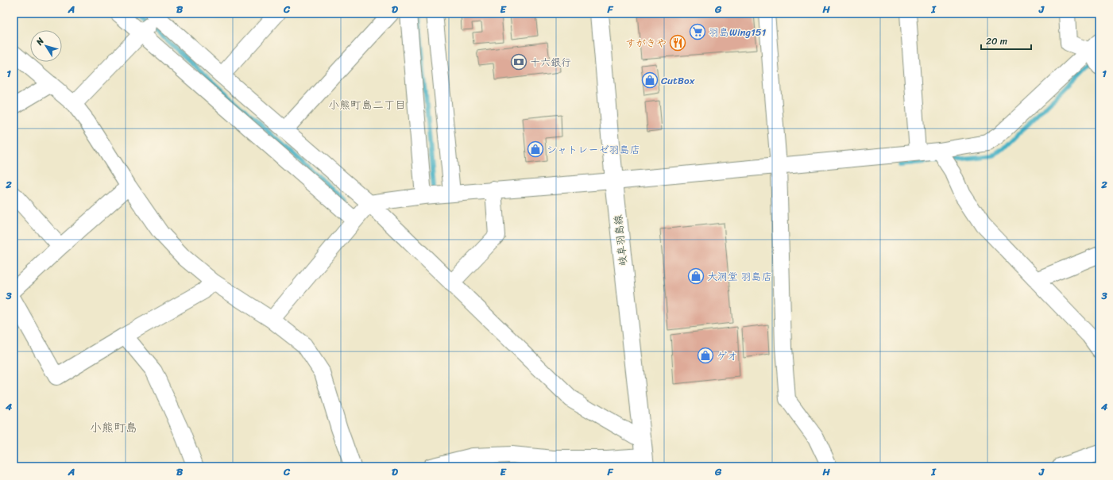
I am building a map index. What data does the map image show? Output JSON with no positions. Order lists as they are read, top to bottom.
{
  "streets": {
    "main road": ["岐阜羽島線"]
  },
  "districts": ["小熊町島二丁目", "小熊町島"],
  "places": {
    "supermarket": ["羽島Wing151"],
    "restaurant": ["すがきや"],
    "bank": ["十六銀行"],
    "shop": [
      "CutBox",
      "シャトレーゼ羽島店",
      "大洞堂 羽島店",
      "ゲオ"
    ]
  },
  "scale_bar": "20 m",
  "north": "top left",
  "grid": {
    "columns": [
      "A",
      "B",
      "C",
      "D",
      "E",
      "F",
      "G",
      "H",
      "I",
      "J"
    ],
    "rows": [
      "1",
      "2",
      "3",
      "4"
    ]
  }
}
